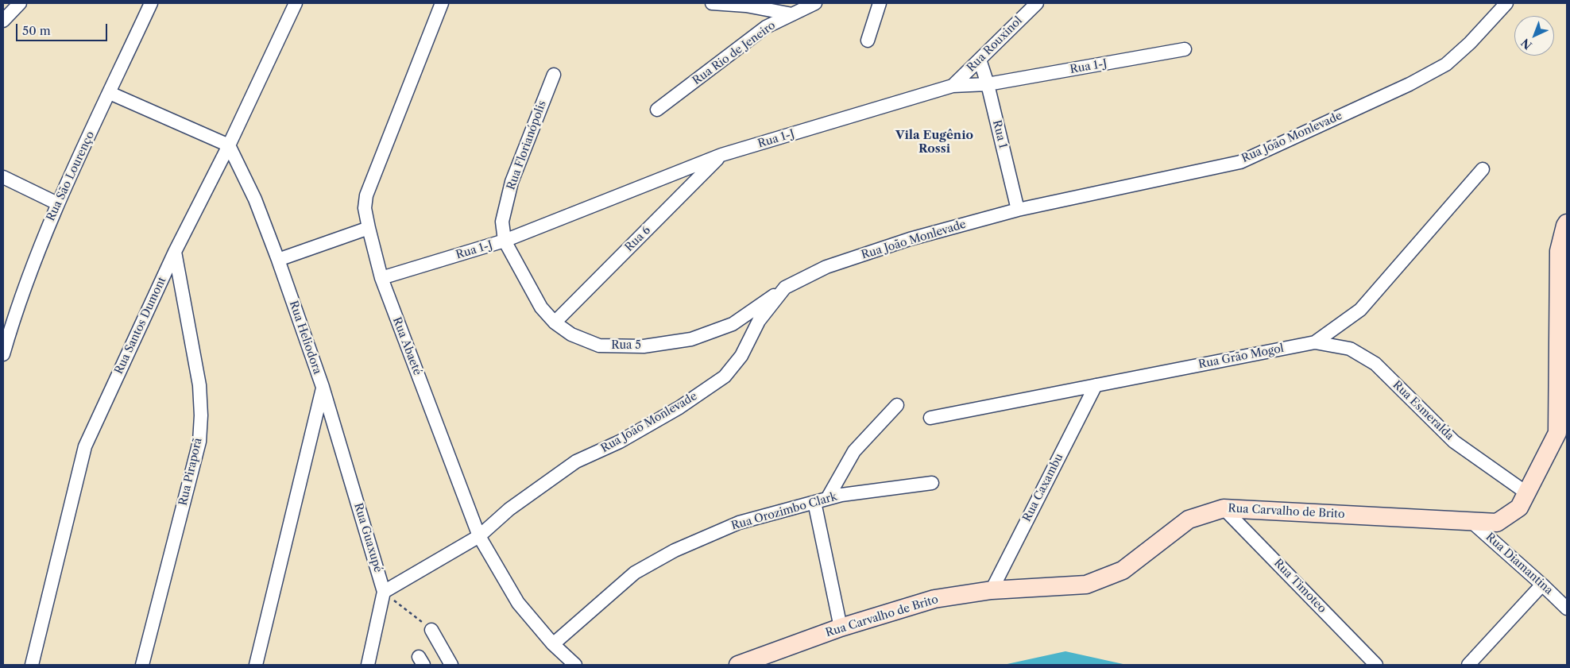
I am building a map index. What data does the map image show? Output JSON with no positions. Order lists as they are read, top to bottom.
{
  "streets": {
    "street": [
      "Rua Rouxinol",
      "Rua Rio de Jeneiro",
      "Rua 1-J",
      "Rua 1",
      "Rua João Monlevade",
      "Rua Florianópolis",
      "Rua São Lourenço",
      "Rua 6",
      "Rua Santos Dumont",
      "Rua Heliodora",
      "Rua 5",
      "Rua Abaeté",
      "Rua Grão Mogol",
      "Rua Esmeralda",
      "Rua Piraporã",
      "Rua Caxambu",
      "Rua Orozimbo Clark",
      "Rua Carvalho de Brito",
      "Rua Guaxupé",
      "Rua Diamantina",
      "Rua Timoteo"
    ]
  },
  "crossings": [
    ["Rua Rouxinol", "Rua 1-J"],
    ["Rua Rouxinol", "Rua 1"],
    ["Rua 1-J", "Rua 1"],
    ["Rua 1-J", "Rua Florianópolis"],
    ["Rua 1-J", "Rua 6"],
    ["Rua 1-J", "Rua 5"],
    ["Rua 1-J", "Rua Abaeté"],
    ["Rua 1", "Rua João Monlevade"],
    ["Rua João Monlevade", "Rua 5"],
    ["Rua João Monlevade", "Rua Abaeté"],
    ["Rua João Monlevade", "Rua Guaxupé"],
    ["Rua Florianópolis", "Rua 5"],
    ["Rua 6", "Rua 5"],
    ["Rua Santos Dumont", "Rua Heliodora"],
    ["Rua Santos Dumont", "Rua Piraporã"],
    ["Rua Heliodora", "Rua Guaxupé"],
    ["Rua Abaeté", "Rua Orozimbo Clark"],
    ["Rua Grão Mogol", "Rua Esmeralda"],
    ["Rua Grão Mogol", "Rua Caxambu"],
    ["Rua Esmeralda", "Rua Carvalho de Brito"],
    ["Rua Caxambu", "Rua Carvalho de Brito"],
    ["Rua Carvalho de Brito", "Rua Diamantina"],
    ["Rua Carvalho de Brito", "Rua Timoteo"]
  ],
  "districts": ["Vila Eugênio Rossi"],
  "scale_bar": "50 m",
  "north": "bottom left"
}
